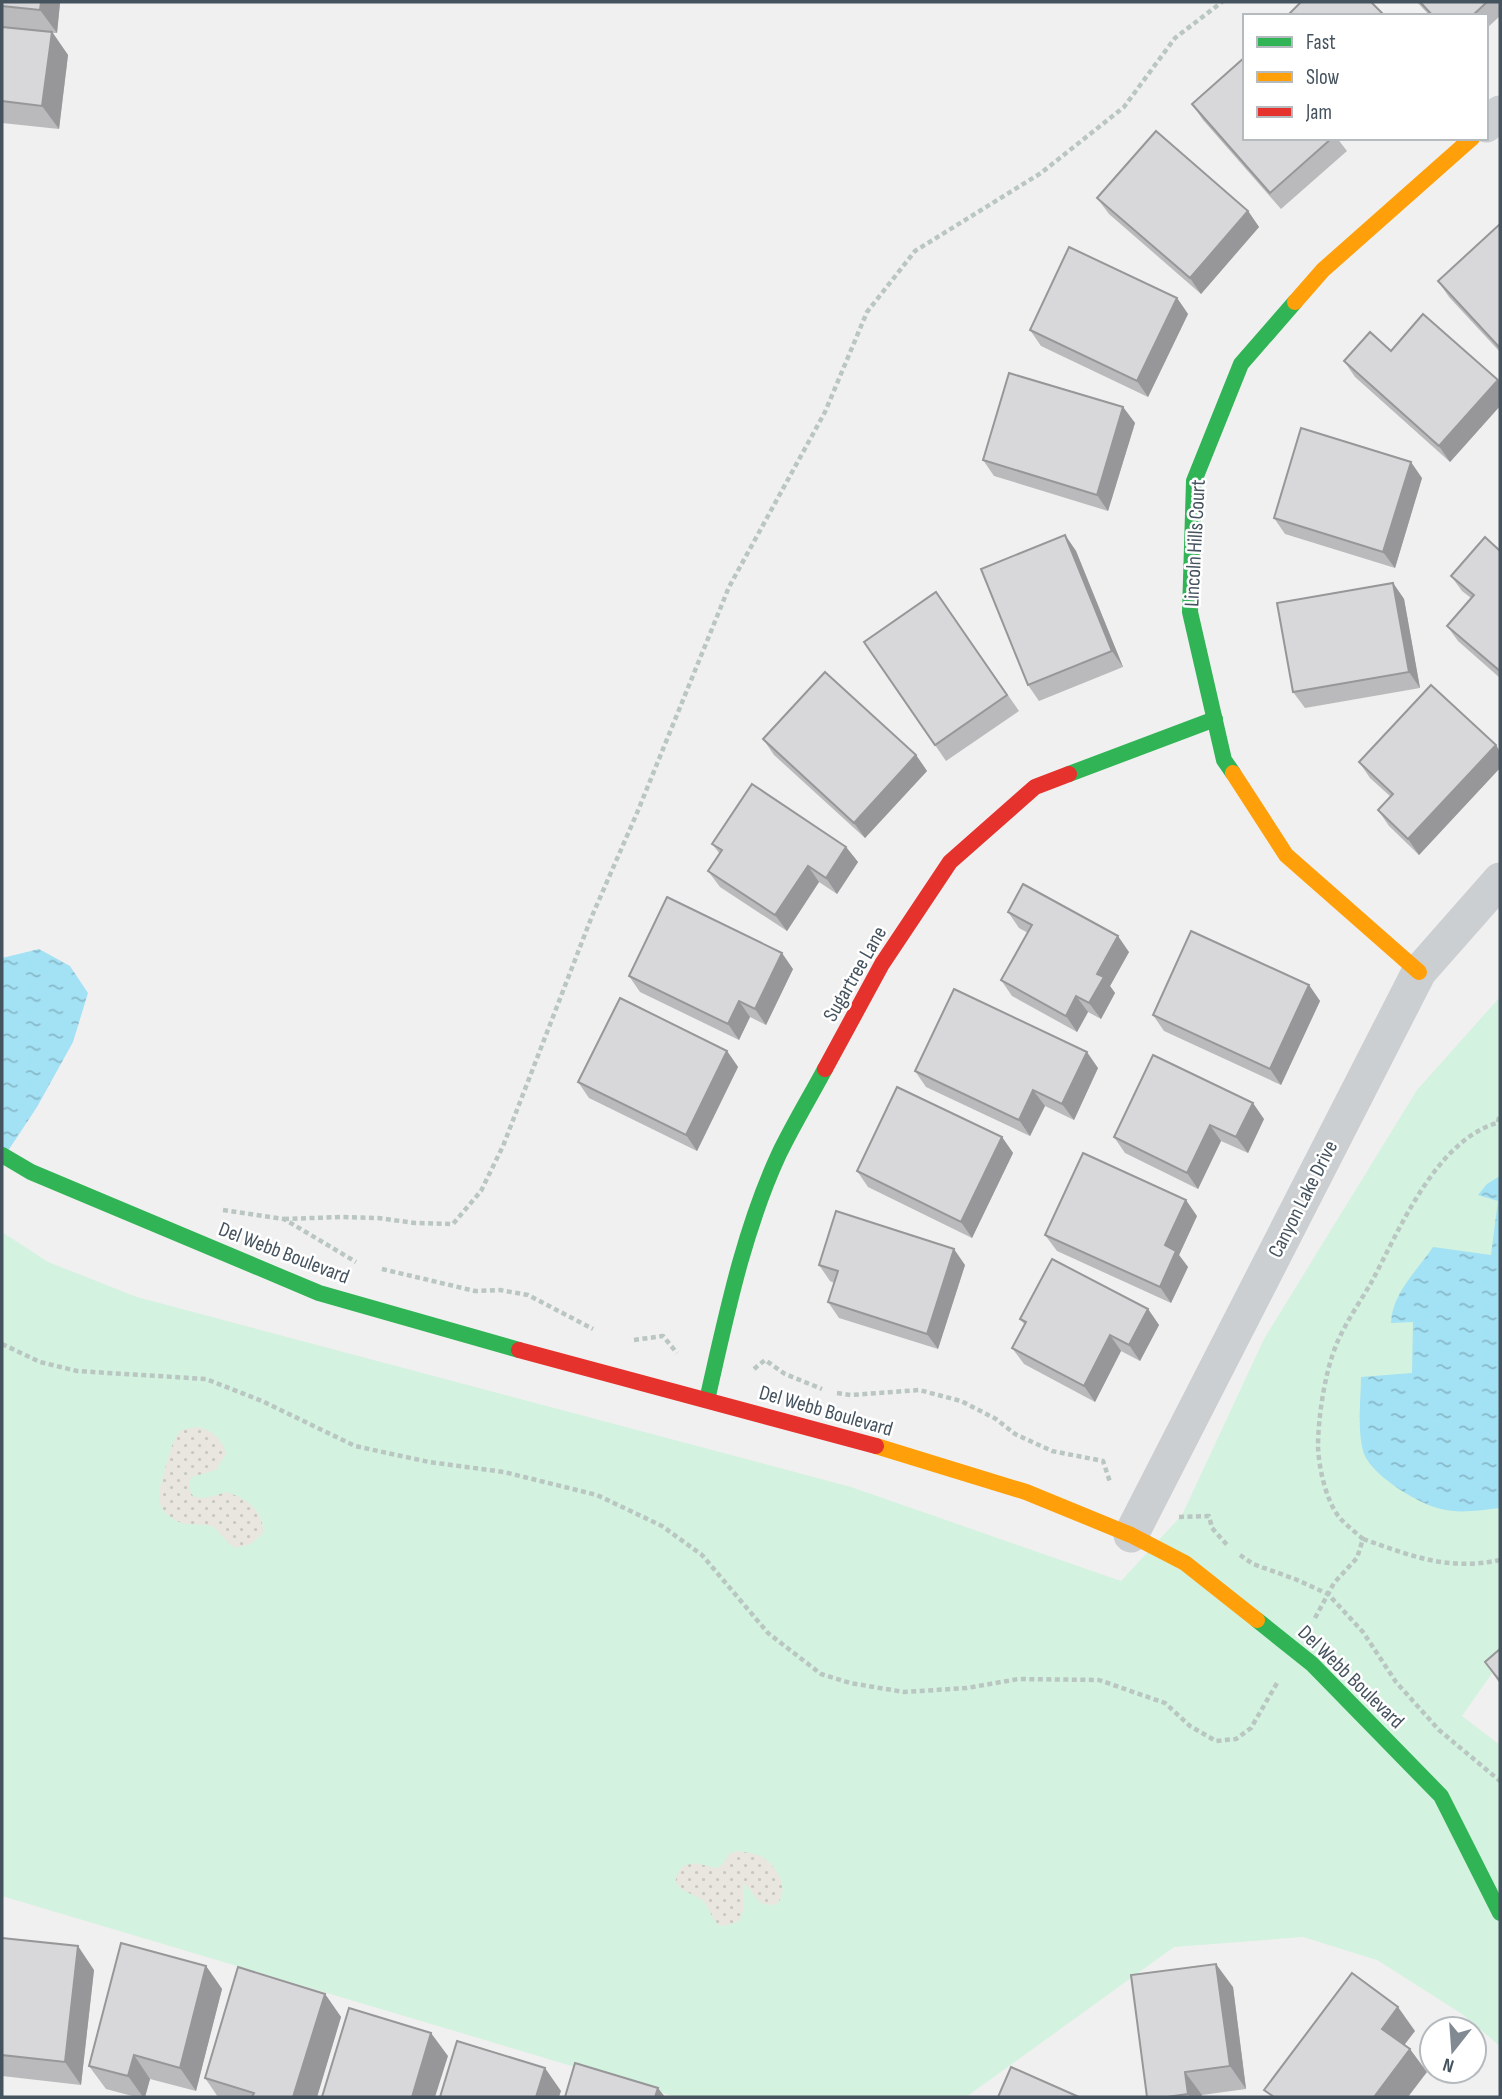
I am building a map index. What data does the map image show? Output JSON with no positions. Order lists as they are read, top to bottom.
{
  "streets": {
    "street": [
      "Lincoln Hills Court",
      "Sugartree Lane",
      "Canyon Lake Drive",
      "Del Webb Boulevard"
    ]
  },
  "crossings": [
    ["Lincoln Hills Court", "Sugartree Lane"],
    ["Lincoln Hills Court", "Canyon Lake Drive"],
    ["Sugartree Lane", "Del Webb Boulevard"],
    ["Canyon Lake Drive", "Del Webb Boulevard"]
  ],
  "legend": ["Fast", "Slow", "Jam"],
  "north": "bottom"
}
